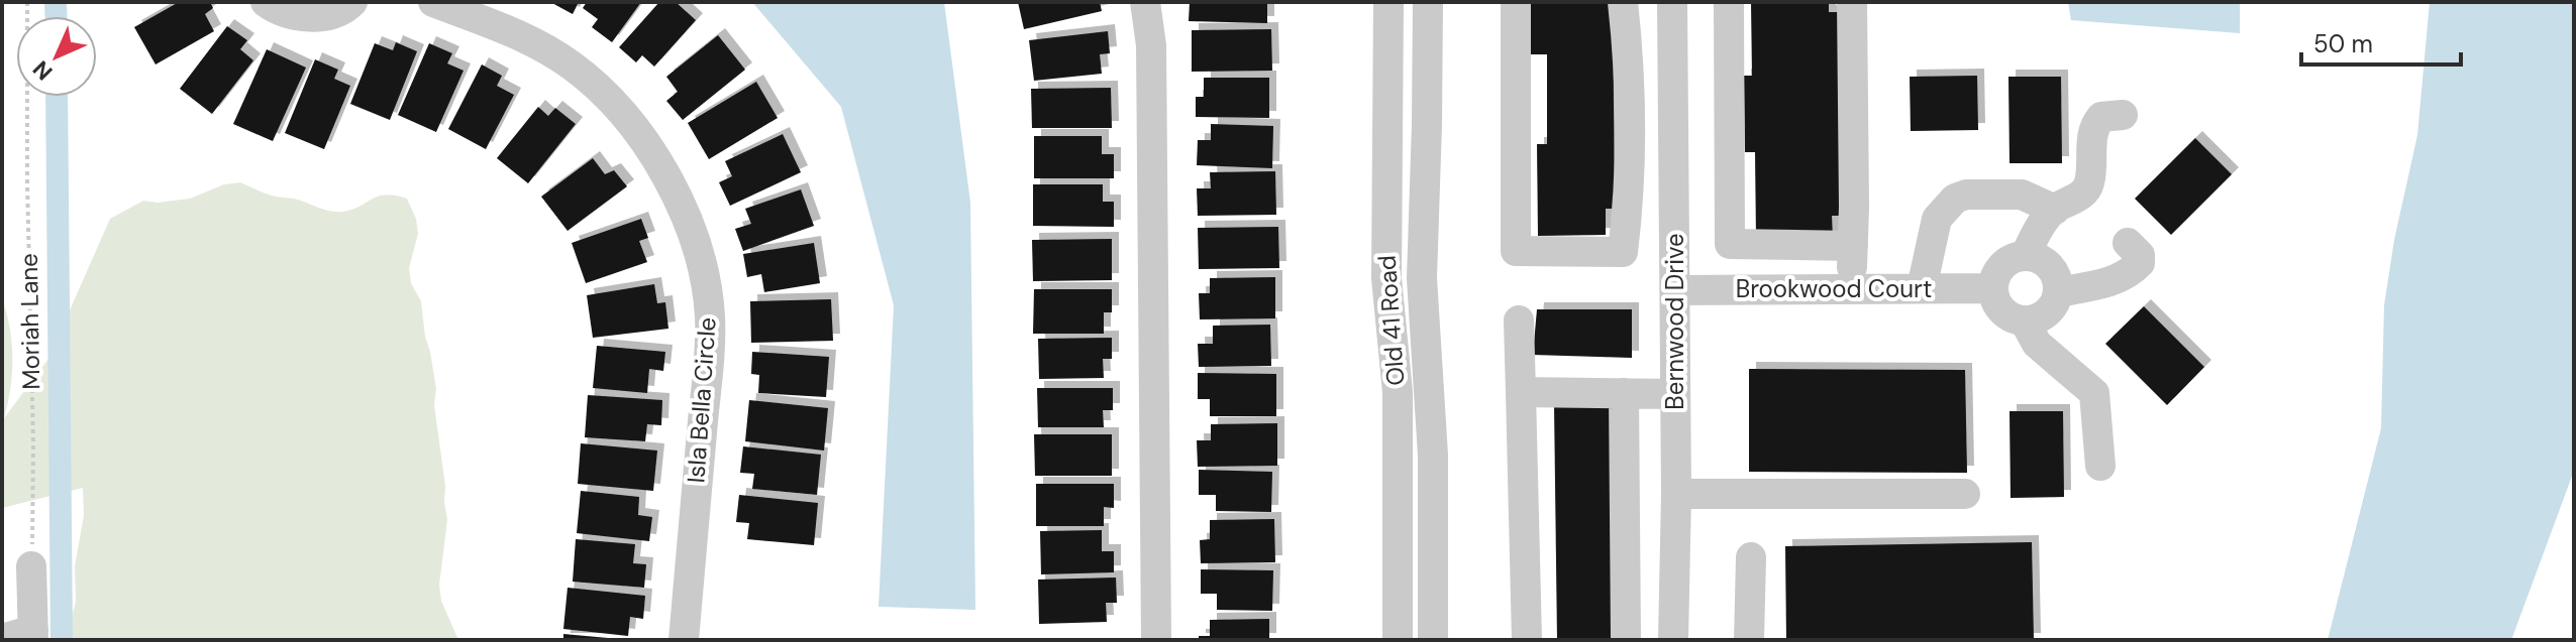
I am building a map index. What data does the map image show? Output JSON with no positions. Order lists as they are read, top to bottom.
{
  "streets": {
    "street": [
      "Brookwood Court",
      "Old 41 Road",
      "Bernwood Drive",
      "Isla Bella Circle"
    ],
    "path": ["Moriah Lane"]
  },
  "crossings": [
    ["Brookwood Court", "Bernwood Drive"]
  ],
  "scale_bar": "50 m",
  "north": "bottom left"
}
